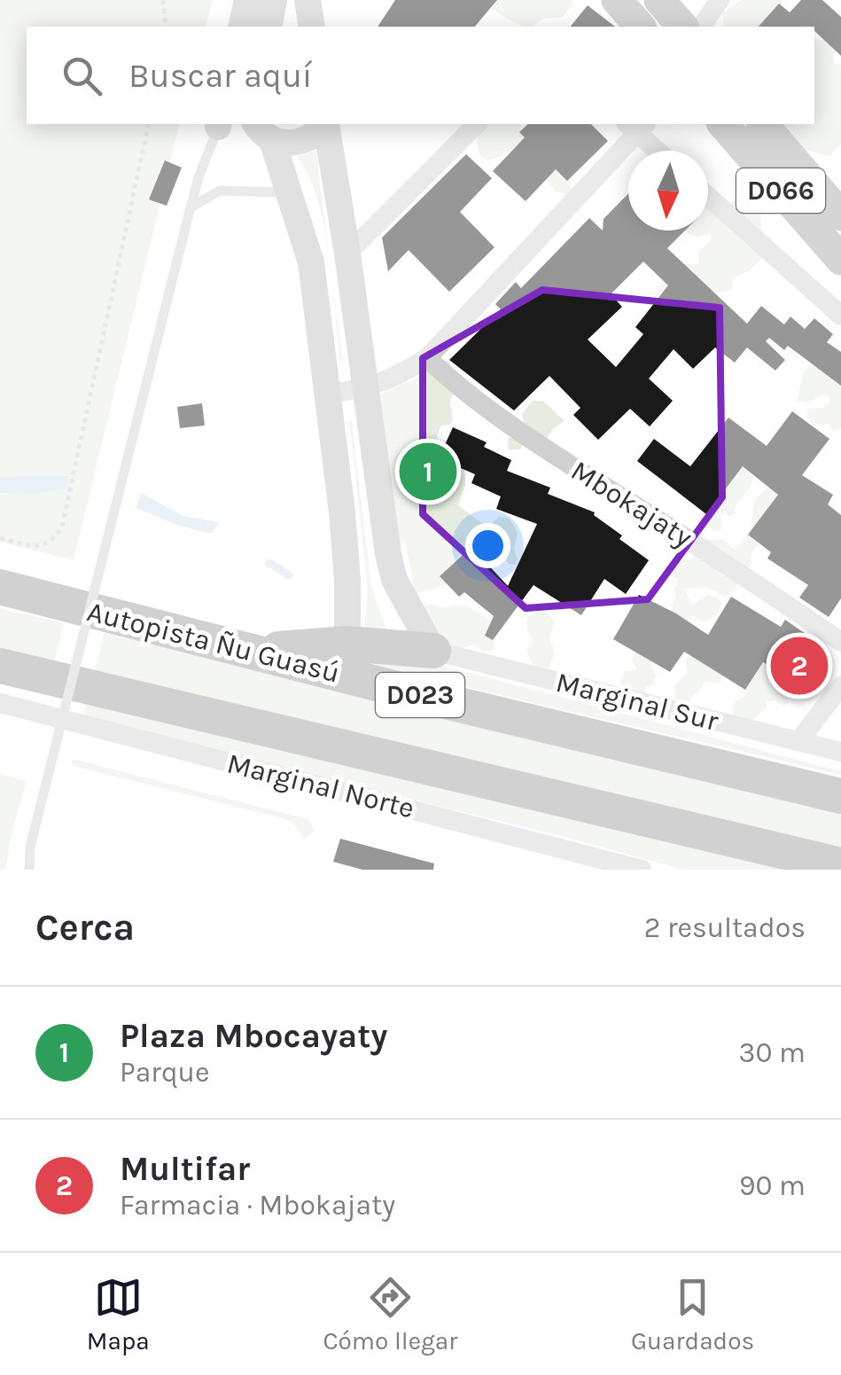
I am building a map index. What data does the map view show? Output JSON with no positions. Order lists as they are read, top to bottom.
{
  "streets": {
    "highway": ["D066", "Autopista Ñu Guasú", "D023"],
    "street": ["Mbokajaty", "Marginal Sur", "Marginal Norte"]
  },
  "north": "bottom",
  "page": {
    "search": "Buscar aquí",
    "pins": ["1", "2"],
    "heading": ["Cerca", "2 resultados"],
    "list": [
      {
        "mark": "1",
        "name": "Plaza Mbocayaty",
        "note": "Parque",
        "value": "30 m"
      },
      {
        "mark": "2",
        "name": "Multifar",
        "note": "Farmacia · Mbokajaty",
        "value": "90 m"
      }
    ],
    "nav": ["Mapa", "Cómo llegar", "Guardados"]
  }
}
